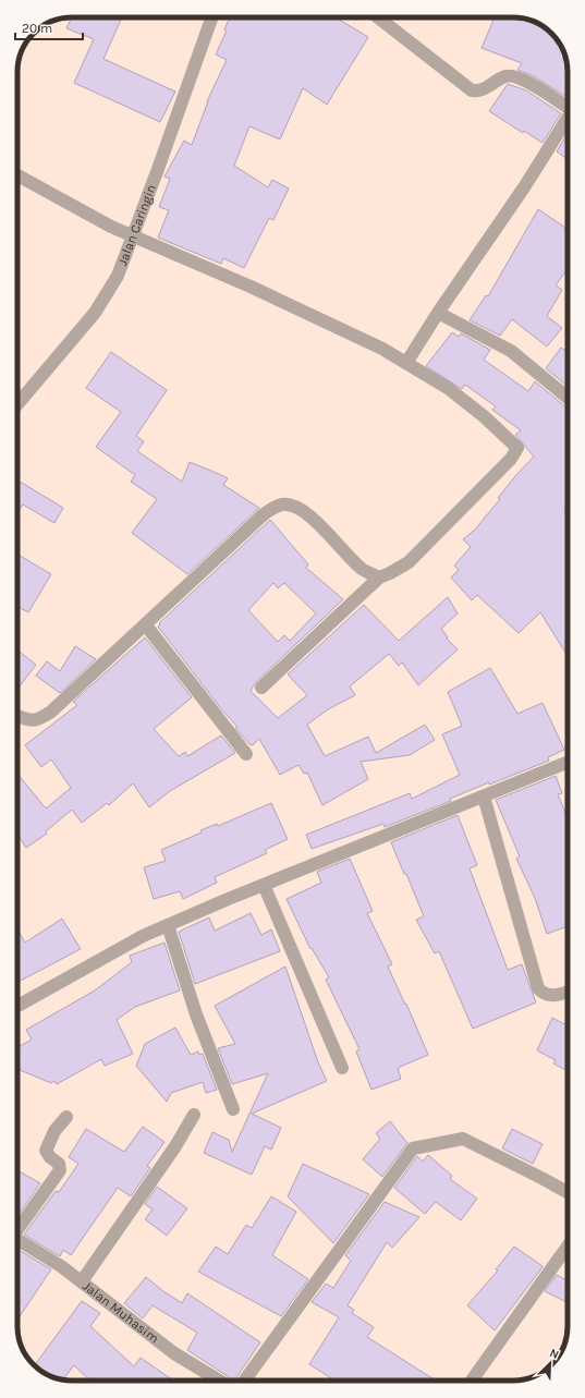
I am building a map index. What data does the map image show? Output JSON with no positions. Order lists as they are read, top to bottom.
{
  "streets": {
    "street": ["Jalan Caringin", "Jalan Muhasim"]
  },
  "scale_bar": "20 m",
  "north": "top right"
}
